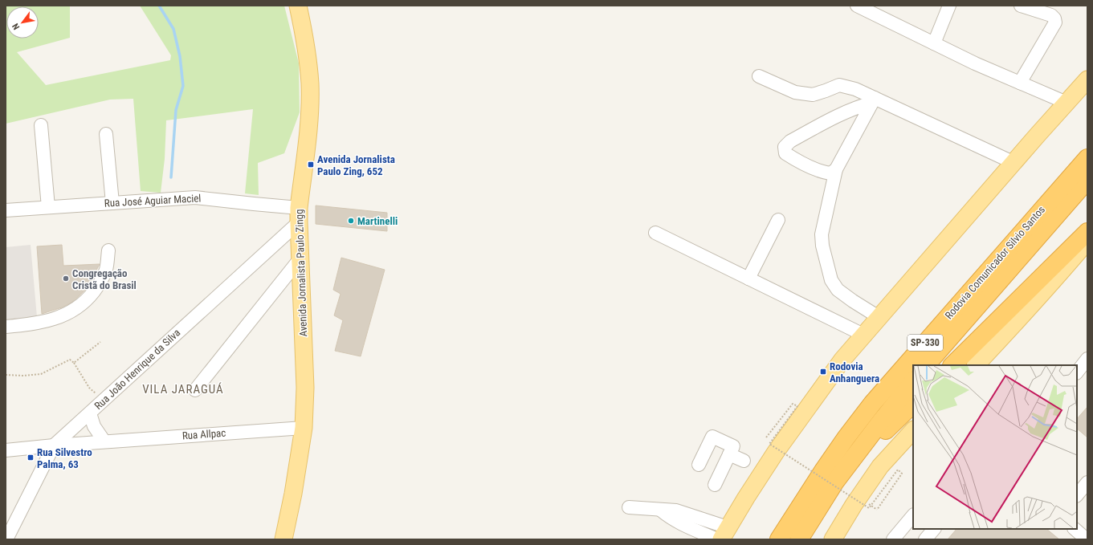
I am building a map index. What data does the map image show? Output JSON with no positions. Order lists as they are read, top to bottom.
{
  "streets": {
    "highway": ["Rodovia Comunicador Silvio Santos", "SP-330"],
    "main road": ["Avenida Jornalista Paulo Zingg"],
    "street": ["Rua José Aguiar Maciel", "Rua João Henrique da Silva", "Rua Allpac"]
  },
  "crossings": [
    ["Rua José Aguiar Maciel", "Avenida Jornalista Paulo Zingg"],
    ["Rua José Aguiar Maciel", "Rua João Henrique da Silva"],
    ["Avenida Jornalista Paulo Zingg", "Rua João Henrique da Silva"],
    ["Avenida Jornalista Paulo Zingg", "Rua Allpac"],
    ["Rua João Henrique da Silva", "Rua Allpac"]
  ],
  "districts": ["VILA JARAGUÁ"],
  "places": {
    "transit": ["Avenida Jornalista Paulo Zing, 652", "Rodovia Anhanguera", "Rua Silvestro Palma, 63"],
    "other": ["Martinelli", "Congregação Cristã do Brasil"]
  },
  "north": "bottom left"
}
